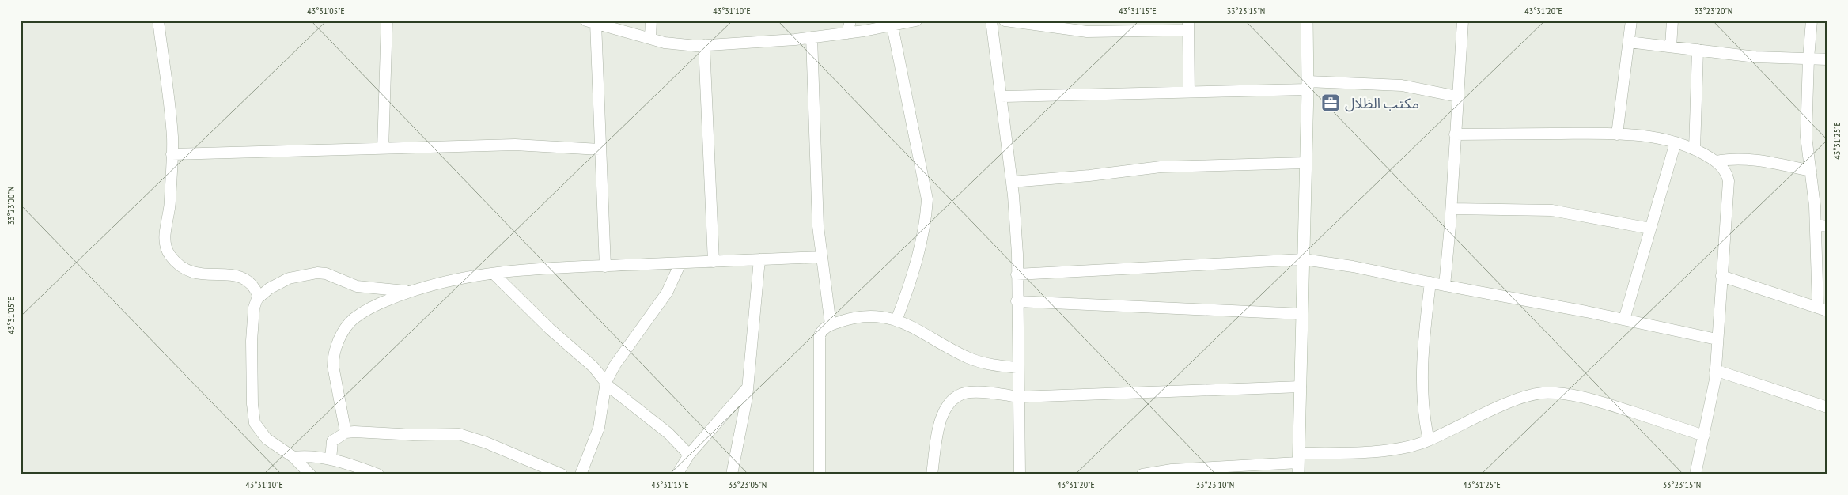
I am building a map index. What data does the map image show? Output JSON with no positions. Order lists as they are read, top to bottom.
{
  "places": {
    "office": ["مكتب الظلال"]
  },
  "coordinates": [
    "43°31'05\"E",
    "43°31'10\"E",
    "43°31'15\"E",
    "33°23'15\"N",
    "43°31'20\"E",
    "33°23'20\"N",
    "43°31'25\"E",
    "33°23'00\"N",
    "33°23'05\"N",
    "33°23'10\"N"
  ]
}
